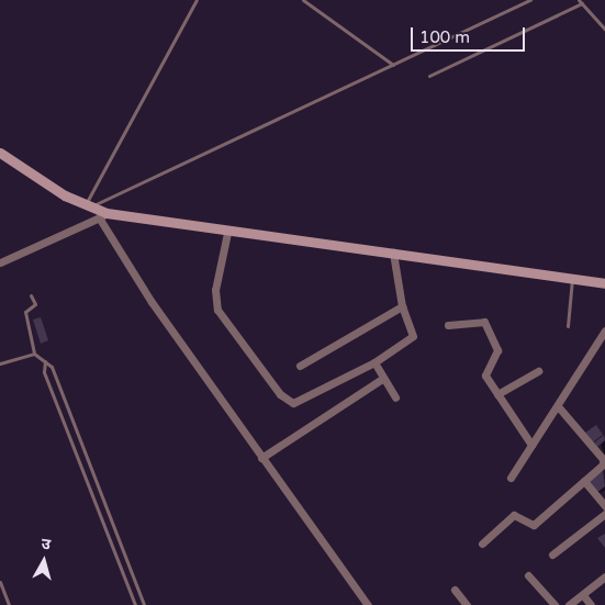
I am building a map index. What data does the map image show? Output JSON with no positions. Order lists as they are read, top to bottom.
{
  "scale_bar": "100 m",
  "north": "top"
}
